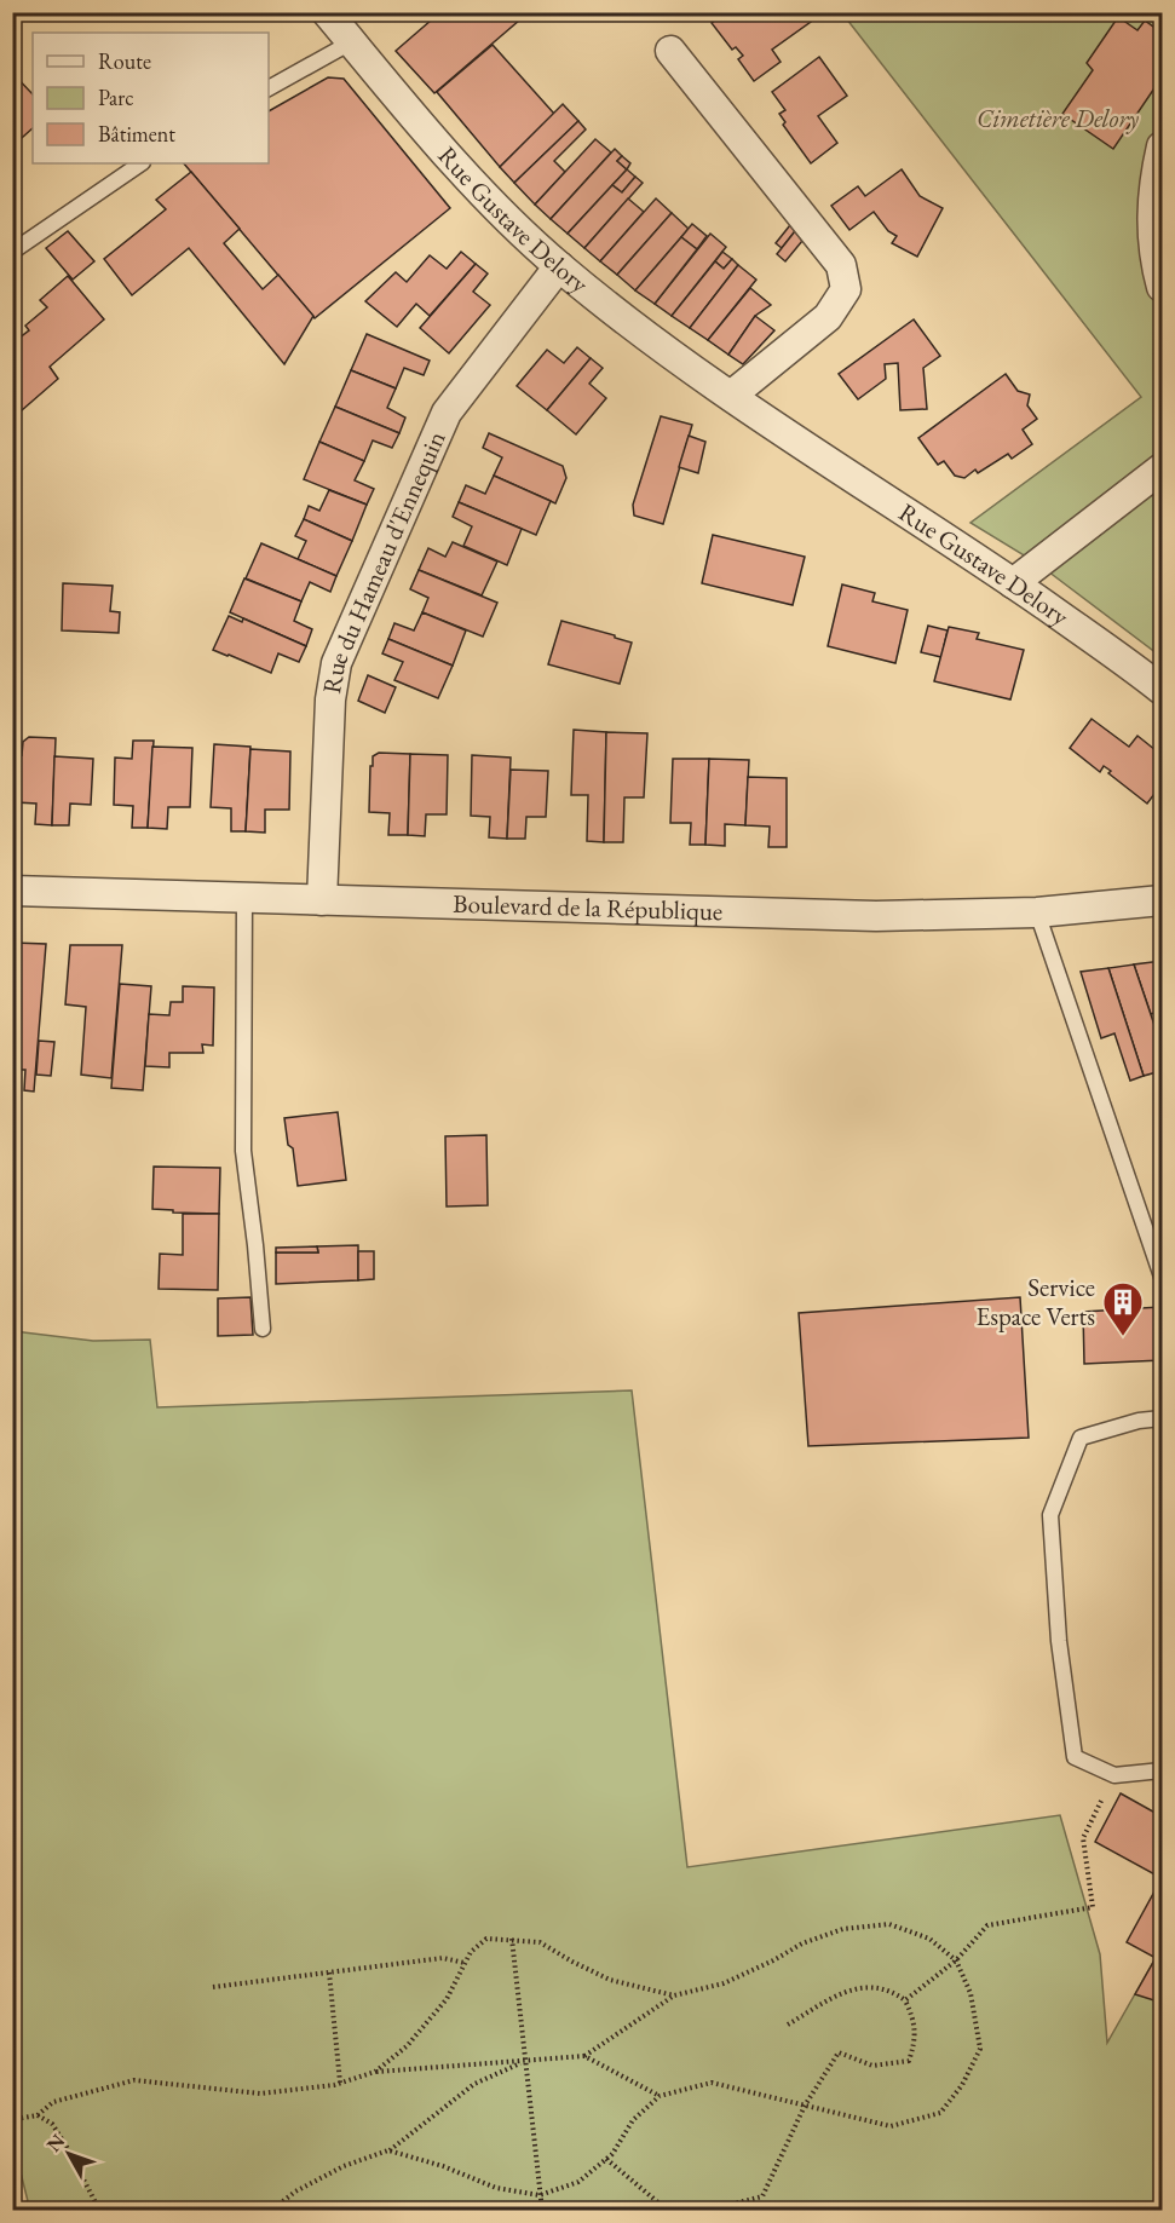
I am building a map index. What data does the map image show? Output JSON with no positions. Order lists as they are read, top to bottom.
{
  "streets": {
    "street": ["Rue Gustave Delory", "Rue du Hameau d'Ennequin", "Boulevard de la République"]
  },
  "crossings": [
    ["Rue Gustave Delory", "Rue du Hameau d'Ennequin"],
    ["Rue du Hameau d'Ennequin", "Boulevard de la République"]
  ],
  "parks": ["Cimetière Delory"],
  "places": {
    "building": ["Service Espace Verts"]
  },
  "legend": ["Route", "Parc", "Bâtiment"],
  "north": "top left"
}
